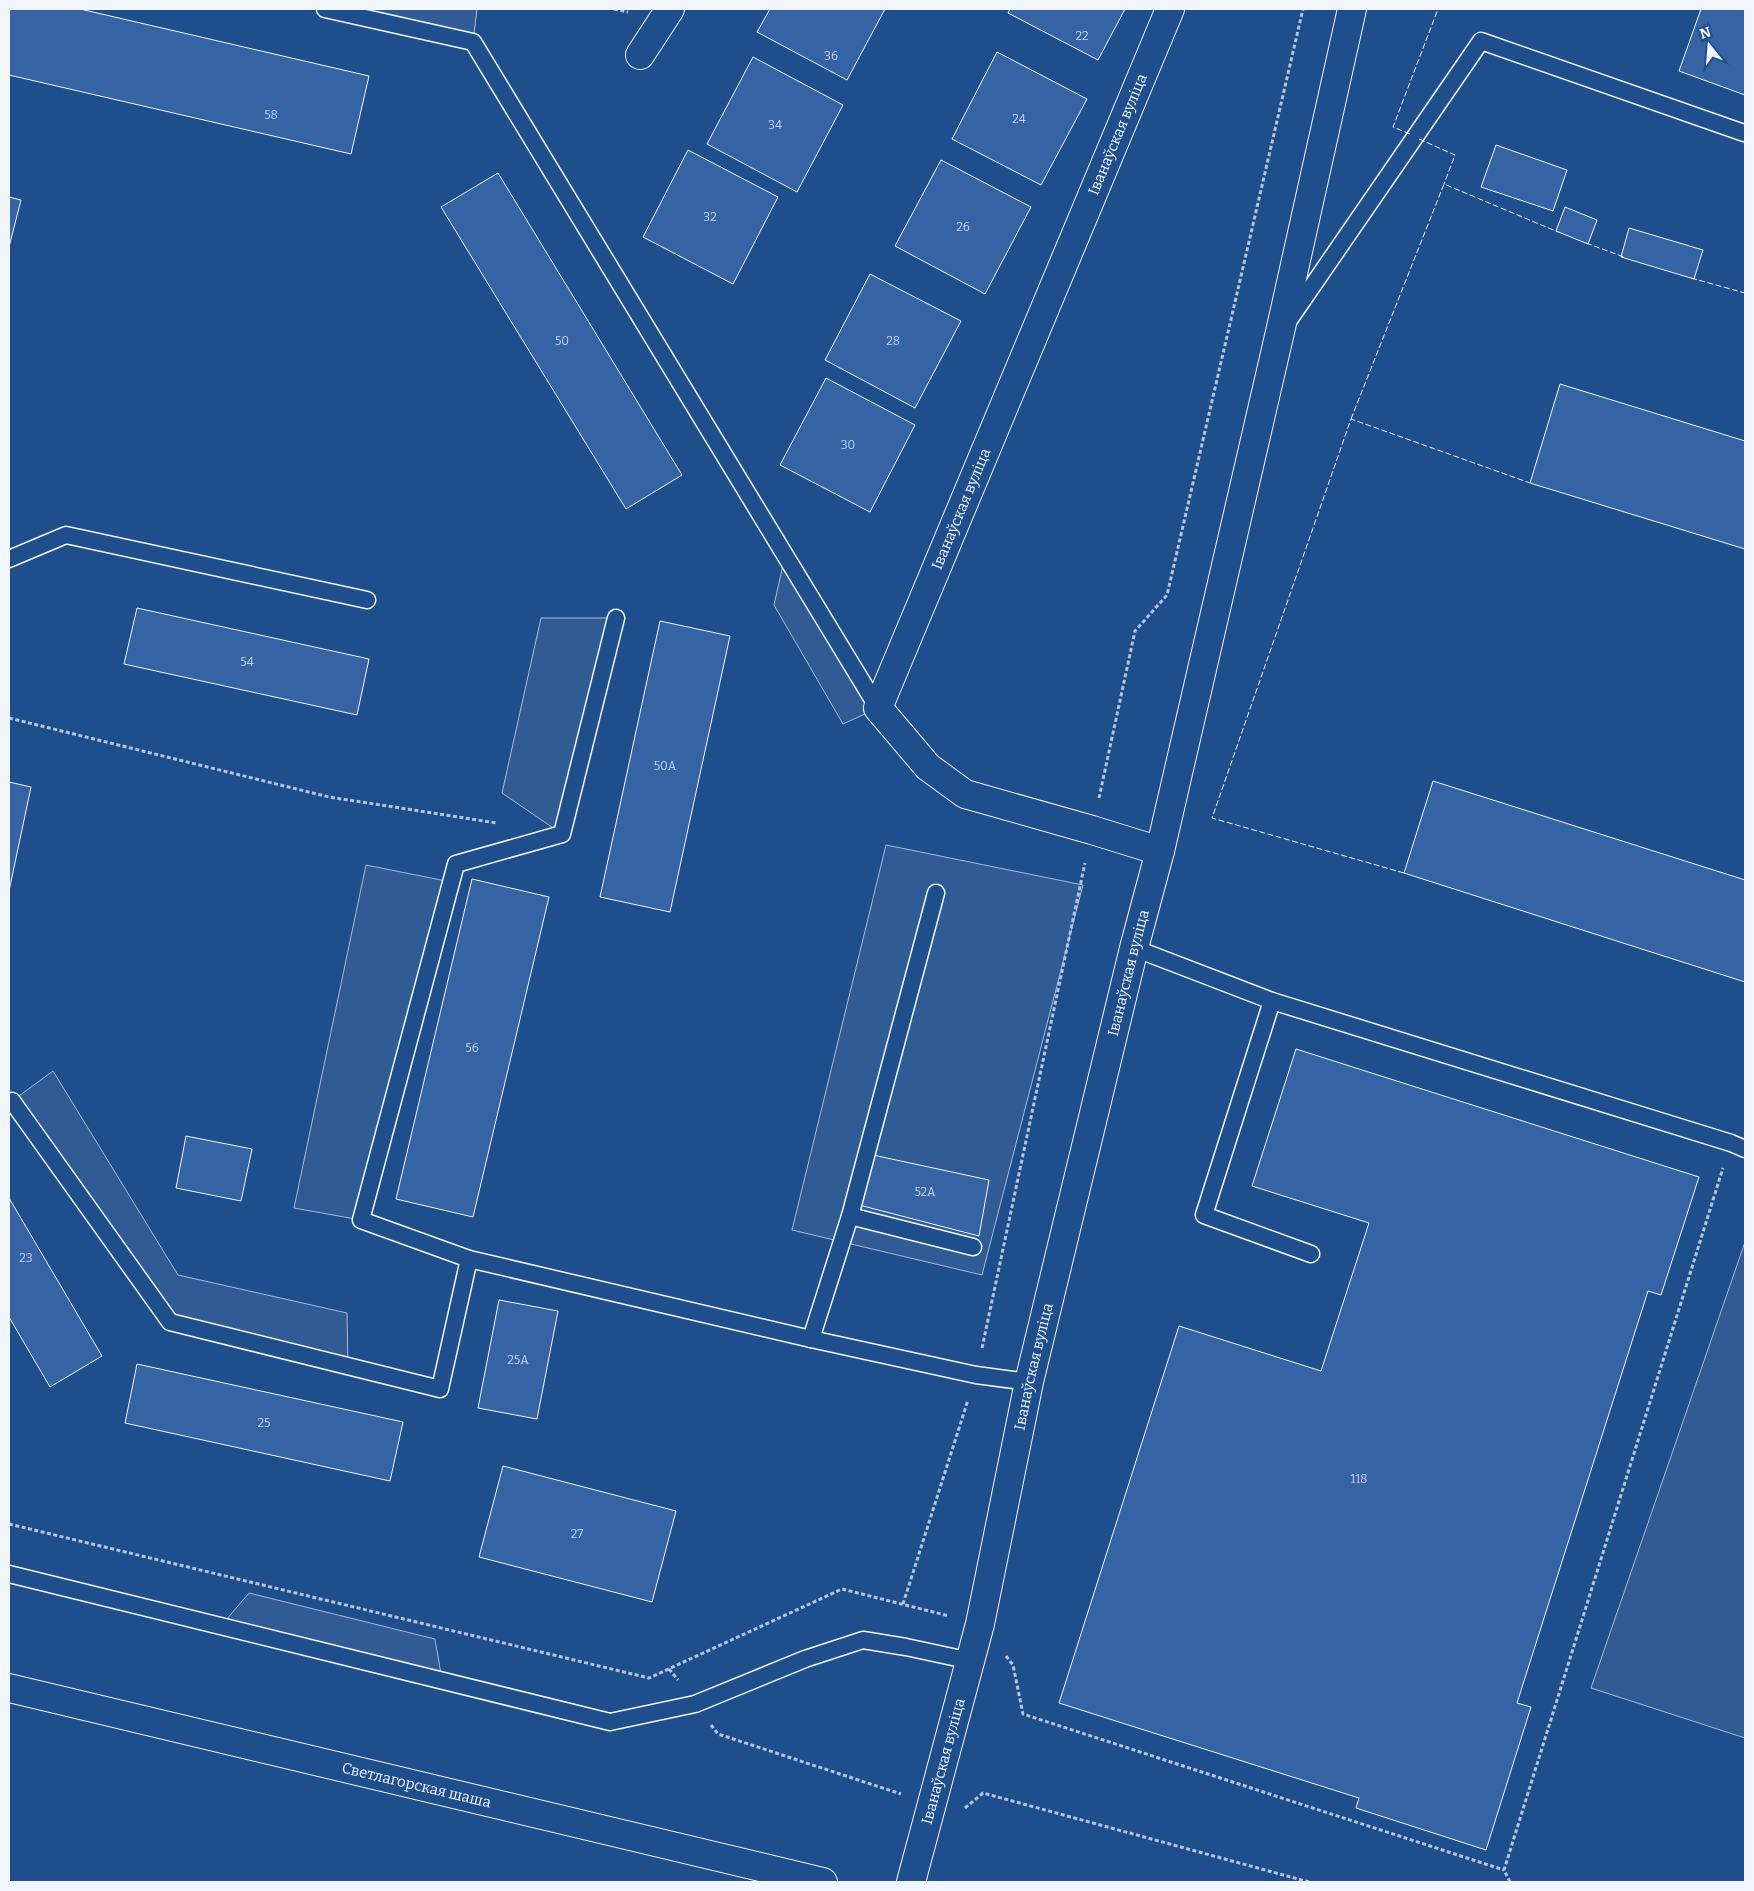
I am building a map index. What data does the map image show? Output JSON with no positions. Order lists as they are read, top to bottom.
{
  "streets": {
    "street": ["Іванаўская вуліца", "Светлагорская шаша"]
  },
  "house_numbers": [
    "22",
    "36",
    "58",
    "24",
    "34",
    "32",
    "26",
    "50",
    "28",
    "30",
    "54",
    "50А",
    "56",
    "52А",
    "23",
    "25А",
    "25",
    "118",
    "27"
  ],
  "north": "top"
}
